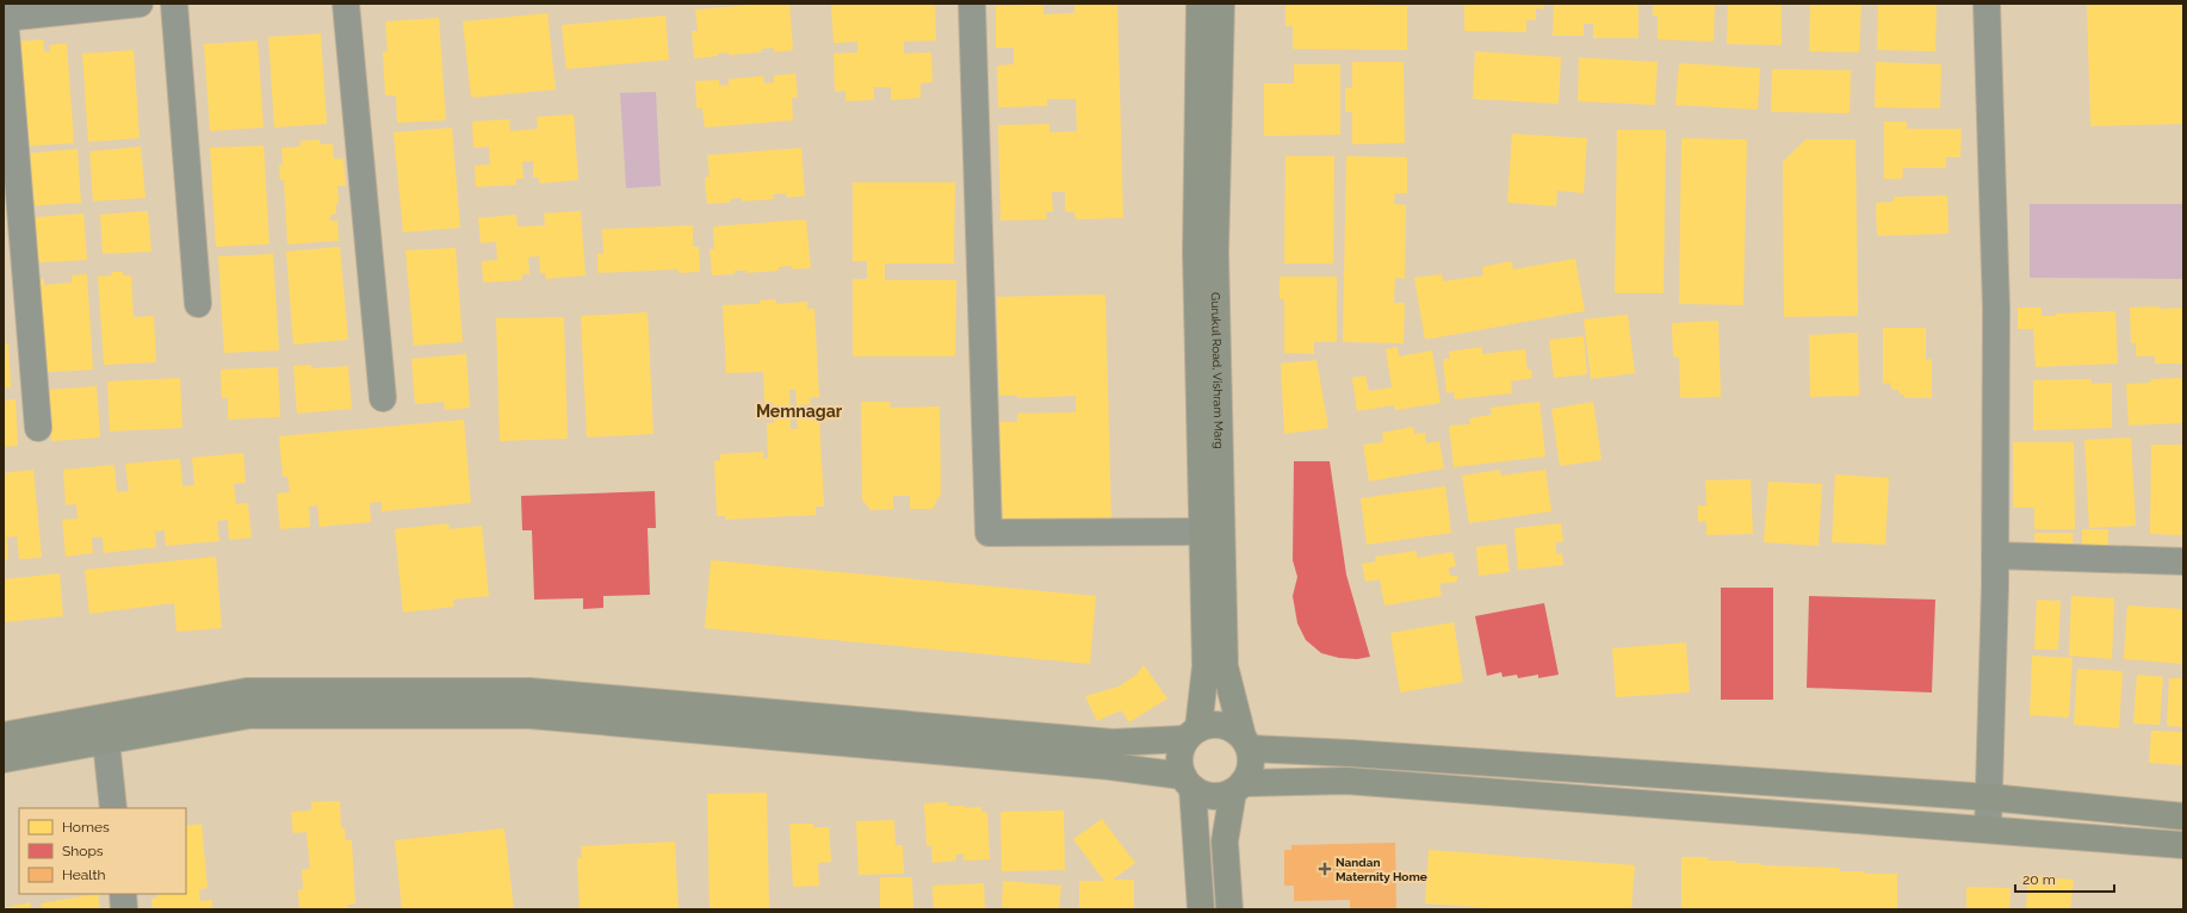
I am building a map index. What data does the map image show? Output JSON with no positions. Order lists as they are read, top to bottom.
{
  "streets": {
    "street": ["Gurukul Road, Vishram Marg"]
  },
  "districts": ["Memnagar"],
  "places": {
    "health": ["Nandan Maternity Home"]
  },
  "legend": ["Homes", "Shops", "Health"],
  "scale_bar": "20 m"
}
